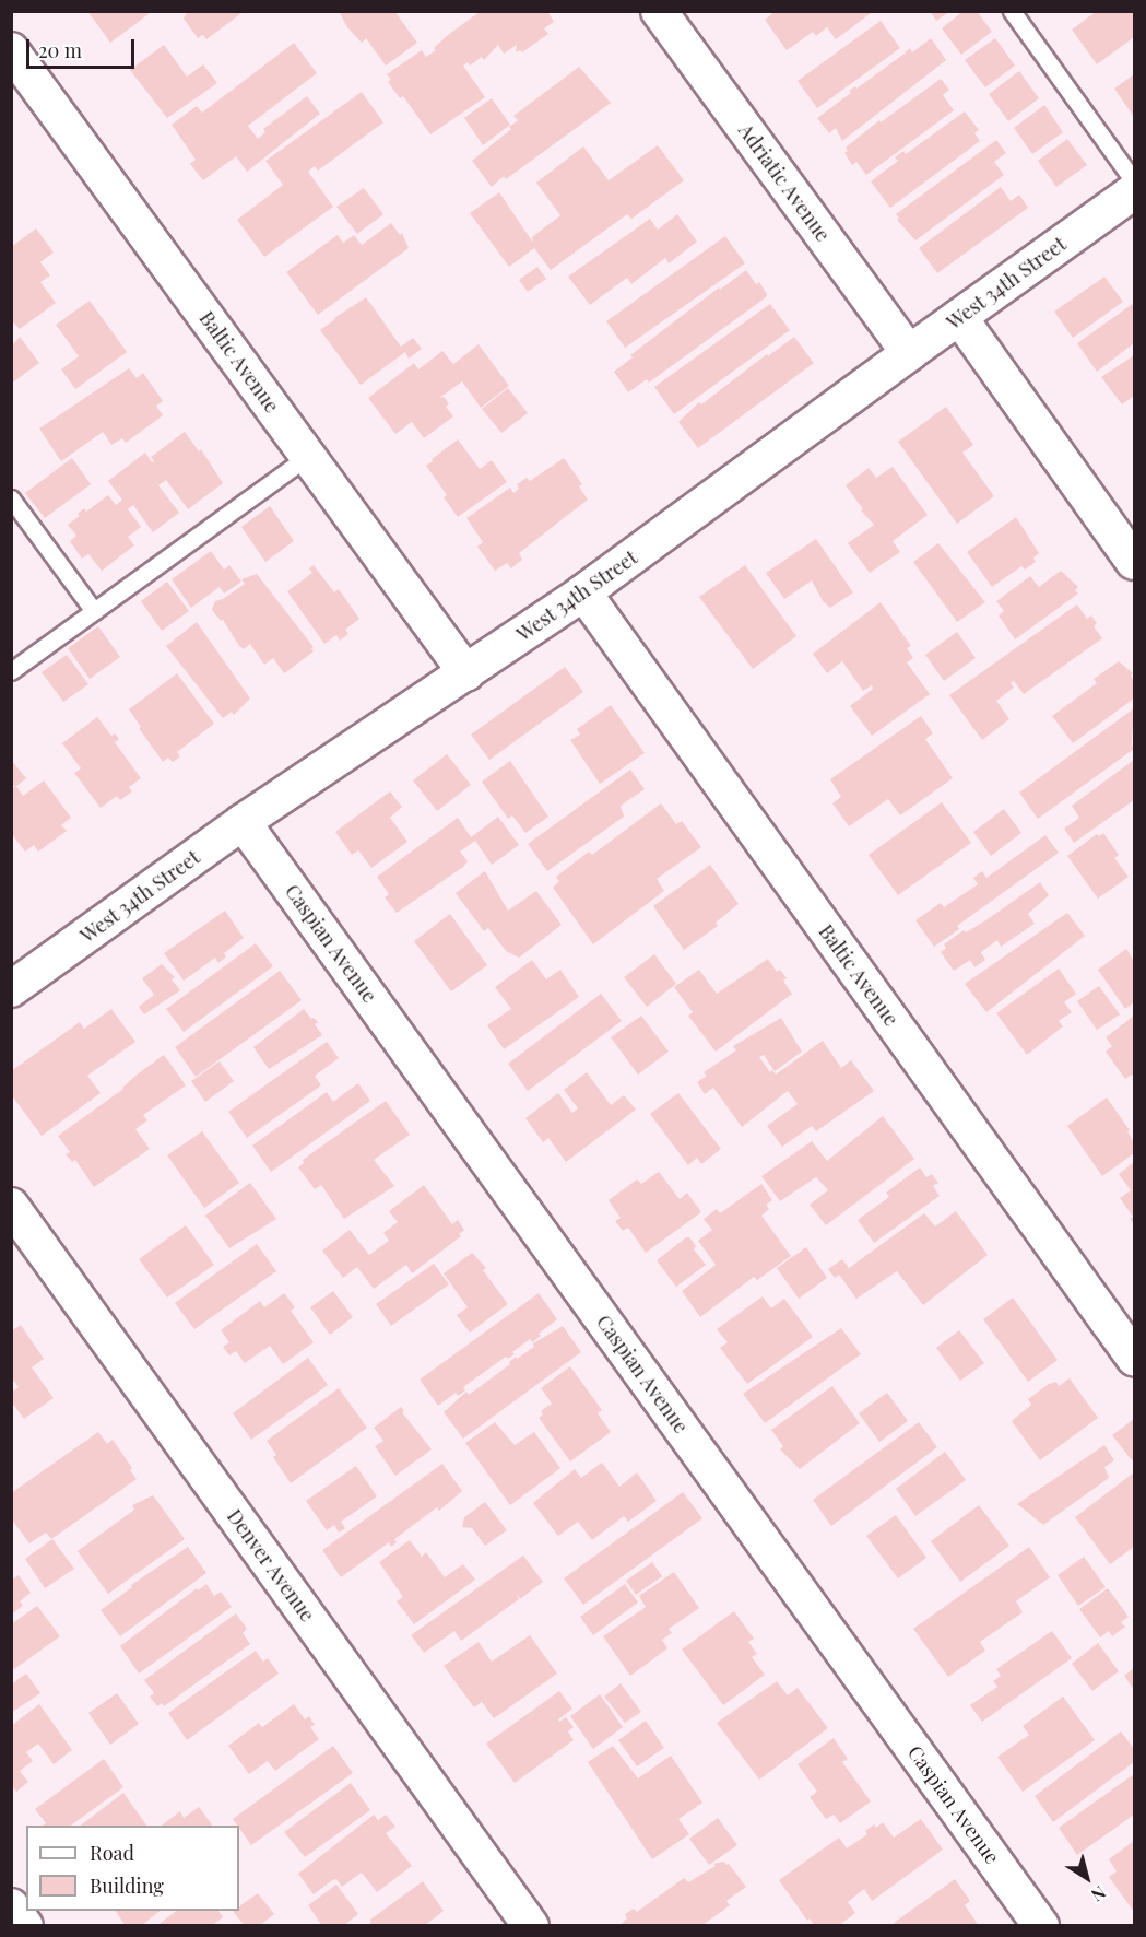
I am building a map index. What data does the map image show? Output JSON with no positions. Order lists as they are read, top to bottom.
{
  "streets": {
    "street": [
      "Adriatic Avenue",
      "West 34th Street",
      "Baltic Avenue",
      "Caspian Avenue",
      "Denver Avenue"
    ]
  },
  "crossings": [
    ["Adriatic Avenue", "West 34th Street"],
    ["West 34th Street", "Baltic Avenue"],
    ["West 34th Street", "Caspian Avenue"]
  ],
  "legend": ["Road", "Building"],
  "scale_bar": "20 m",
  "north": "bottom right"
}
